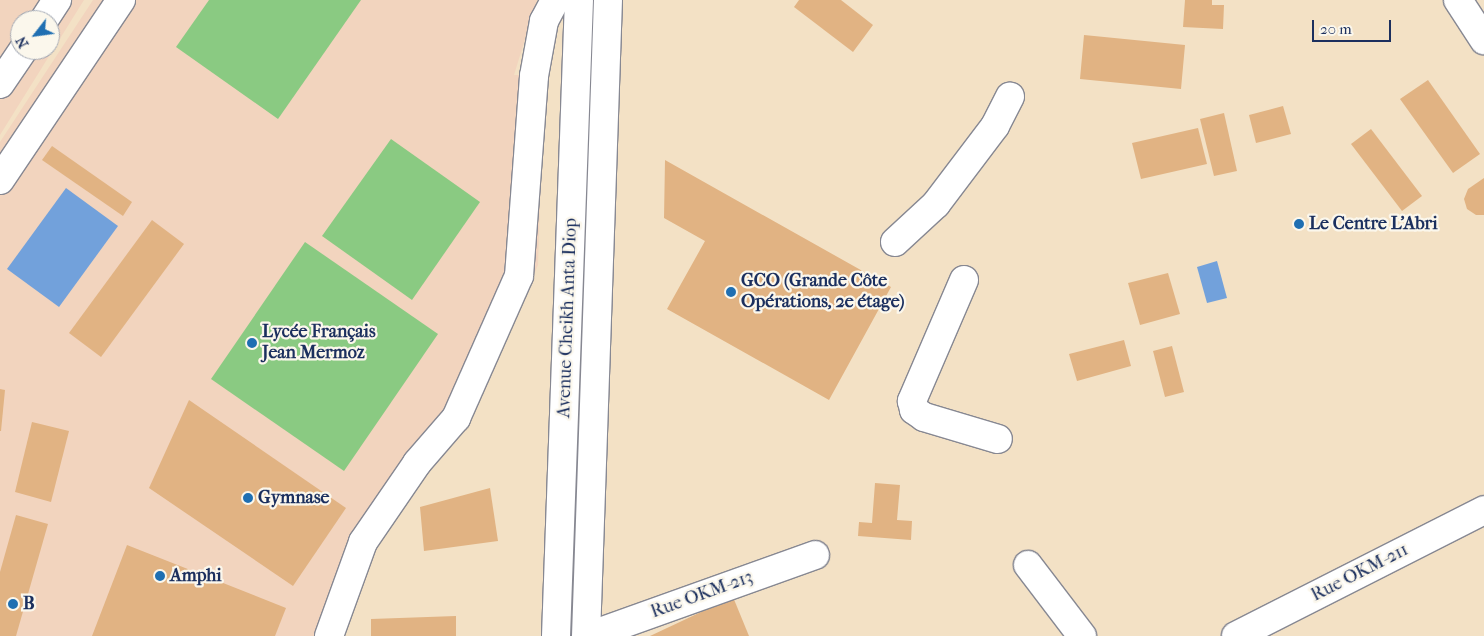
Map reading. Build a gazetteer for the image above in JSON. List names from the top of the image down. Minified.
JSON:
{"streets":{"street":["Avenue Cheikh Anta Diop","Rue OKM-211","Rue OKM-213"]},"crossings":[["Avenue Cheikh Anta Diop","Rue OKM-213"]],"places":["Le Centre L'Abri","GCO (Grande Côte Opérations, 2e étage)","Lycée Français Jean Mermoz","Gymnase","Amphi","B"],"scale_bar":"20 m","north":"bottom left"}
